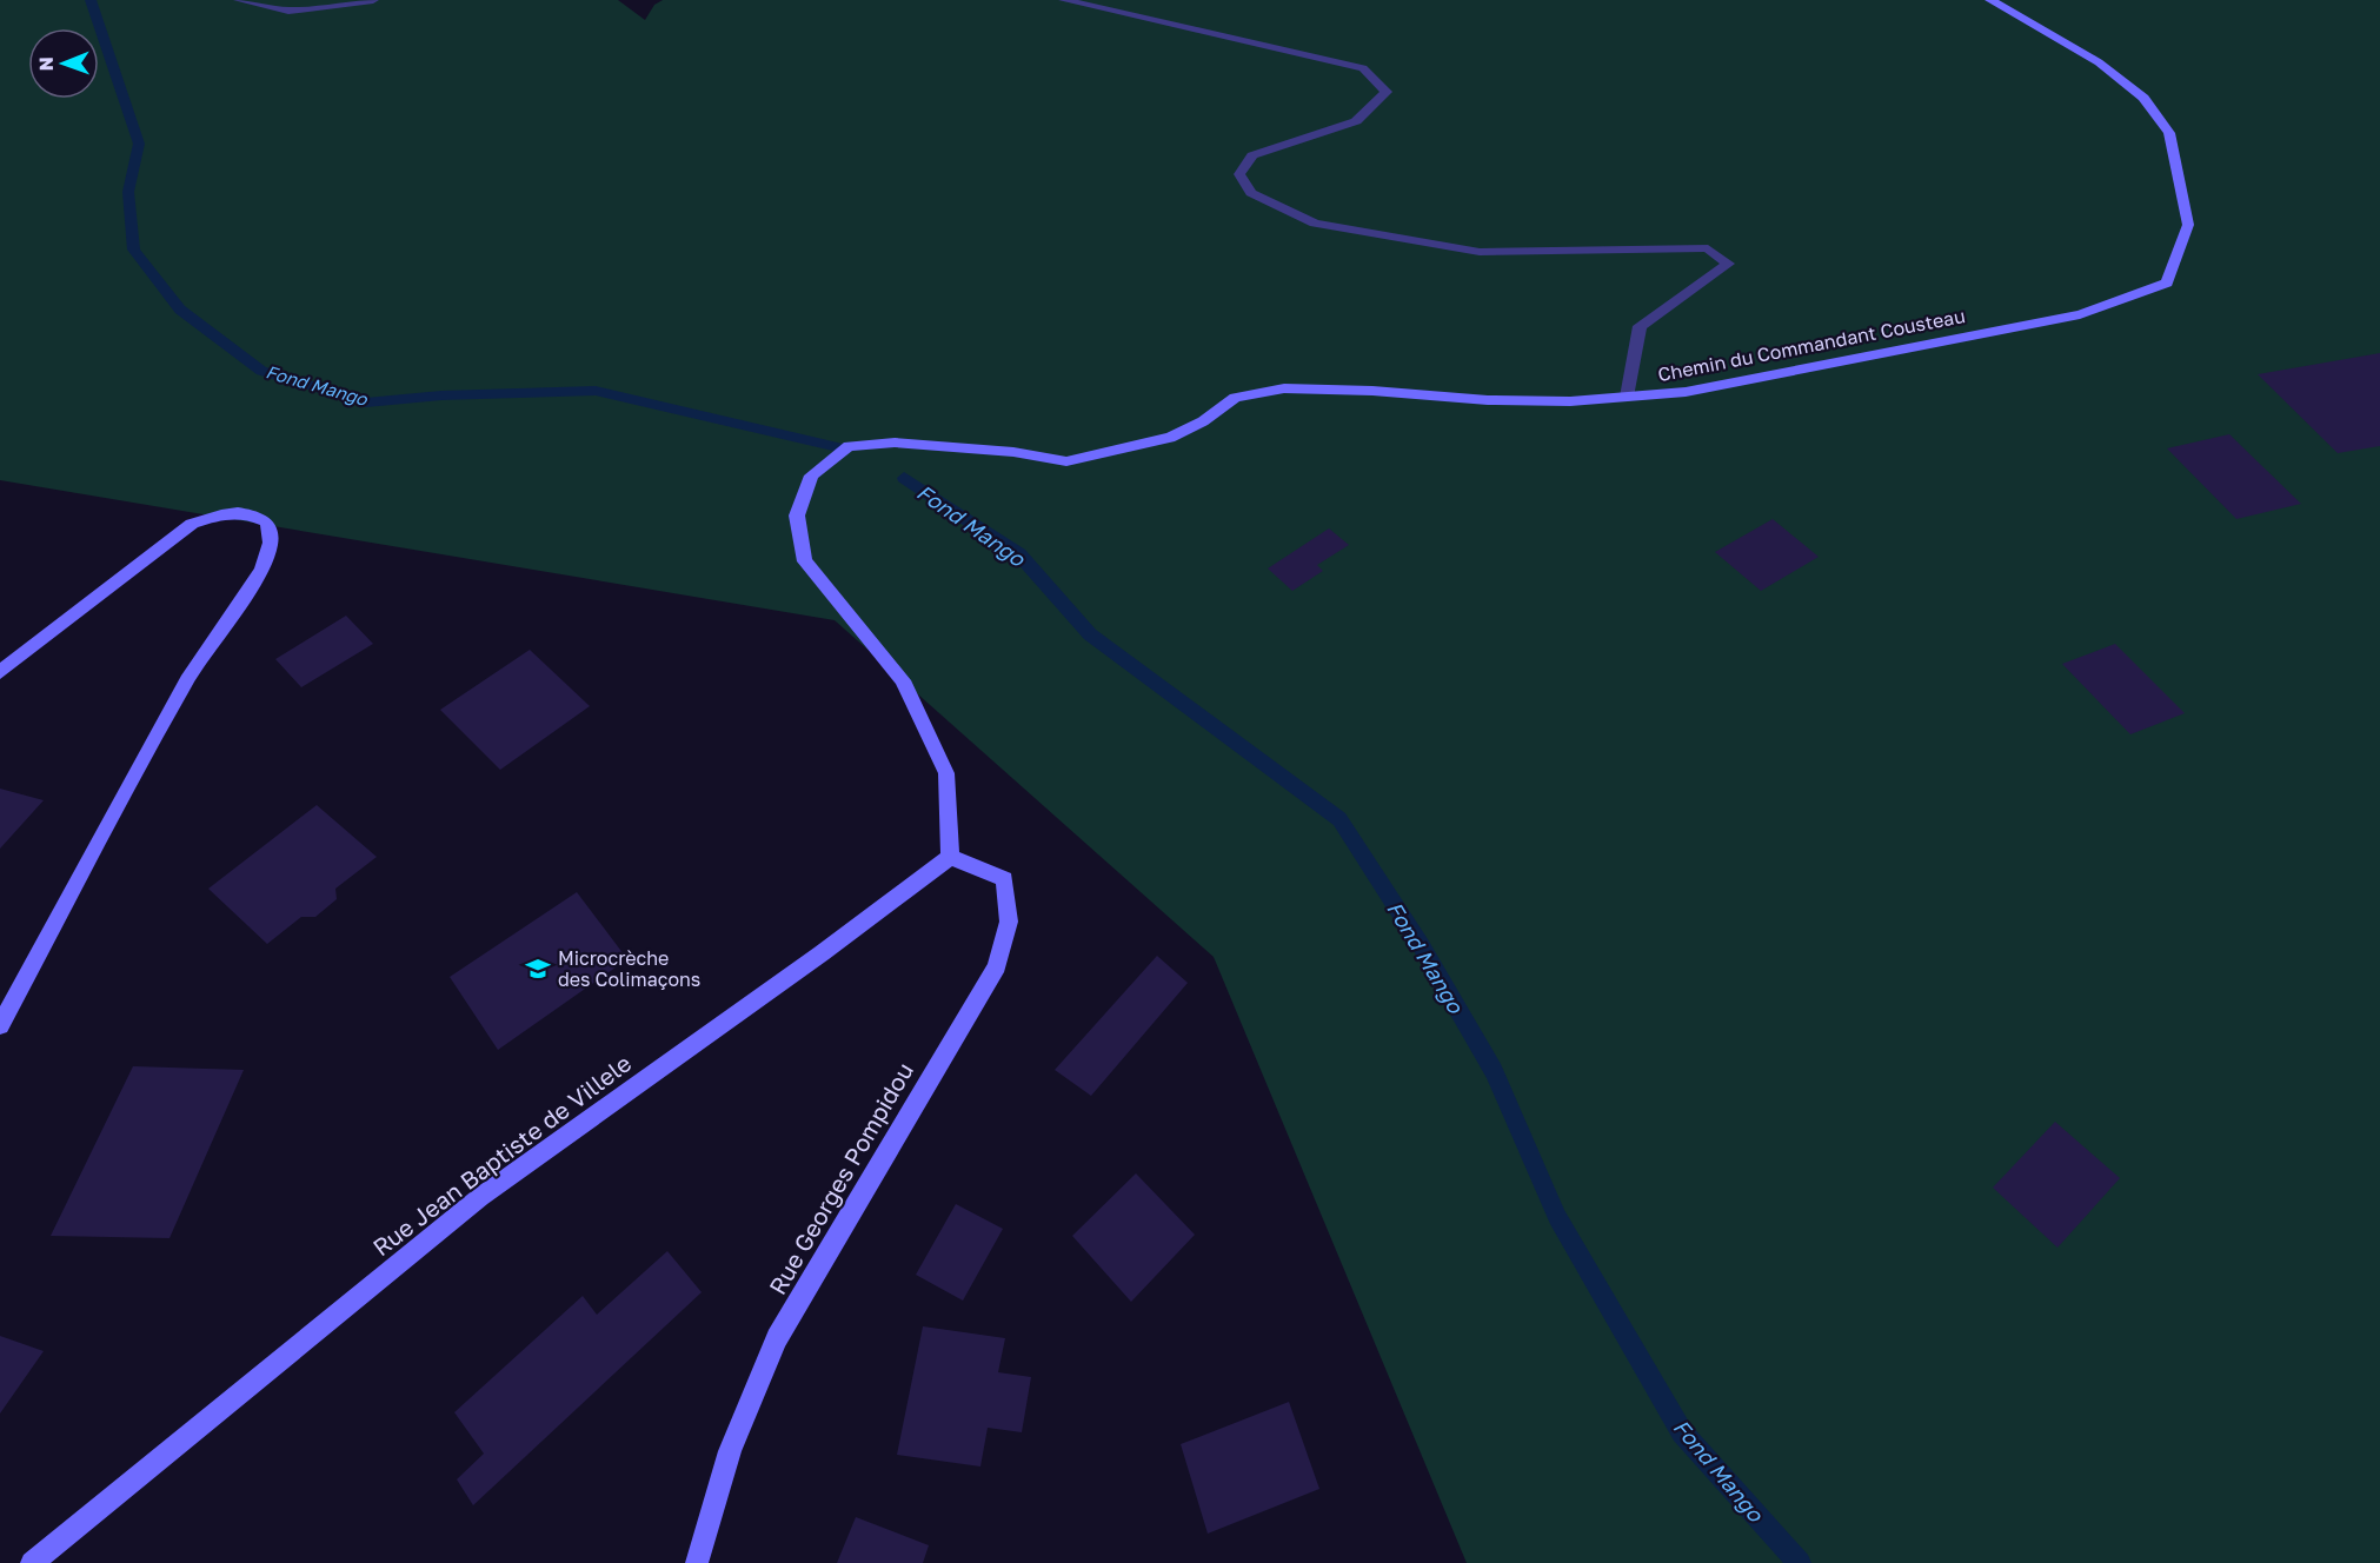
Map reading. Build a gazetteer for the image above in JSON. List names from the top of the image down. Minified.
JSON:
{"streets":{"main road":["Chemin du Commandant Cousteau","Rue Jean Baptiste de Villele","Rue Georges Pompidou"]},"crossings":[["Chemin du Commandant Cousteau","Rue Jean Baptiste de Villele"],["Chemin du Commandant Cousteau","Rue Georges Pompidou"],["Rue Jean Baptiste de Villele","Rue Georges Pompidou"]],"water":["Fond Mango"],"places":{"school or university":["Microcrèche des Colimaçons"]},"north":"left"}
